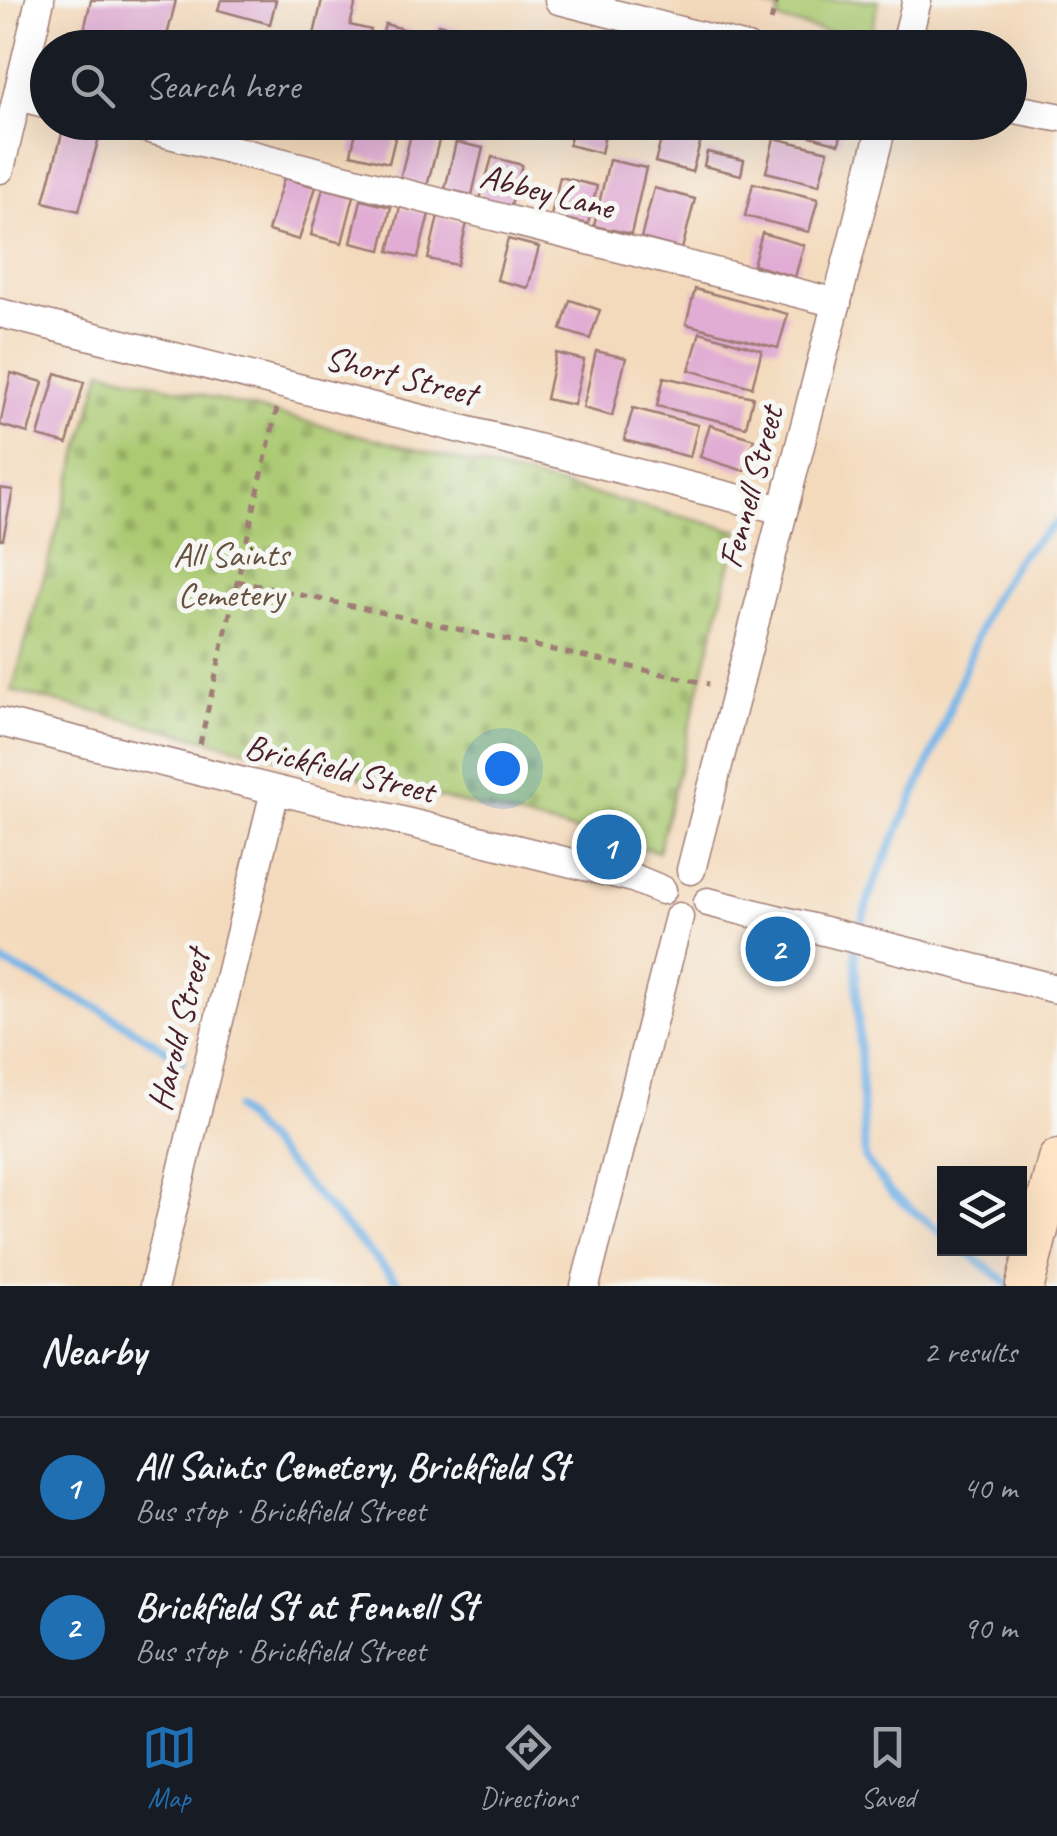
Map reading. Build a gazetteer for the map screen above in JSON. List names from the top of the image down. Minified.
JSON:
{"streets":{"street":["Abbey Lane","Short Street","Fennell Street","Brickfield Street","Harold Street"]},"crossings":[["Abbey Lane","Fennell Street"],["Short Street","Fennell Street"],["Fennell Street","Brickfield Street"],["Brickfield Street","Harold Street"]],"parks":["All Saints Cemetery"],"page":{"search":"Search here","pins":["1","2"],"heading":["Nearby","2 results"],"list":[{"mark":"1","name":"All Saints Cemetery, Brickfield St","note":"Bus stop · Brickfield Street","value":"40 m"},{"mark":"2","name":"Brickfield St at Fennell St","note":"Bus stop · Brickfield Street","value":"90 m"}],"nav":["Map","Directions","Saved"]}}
